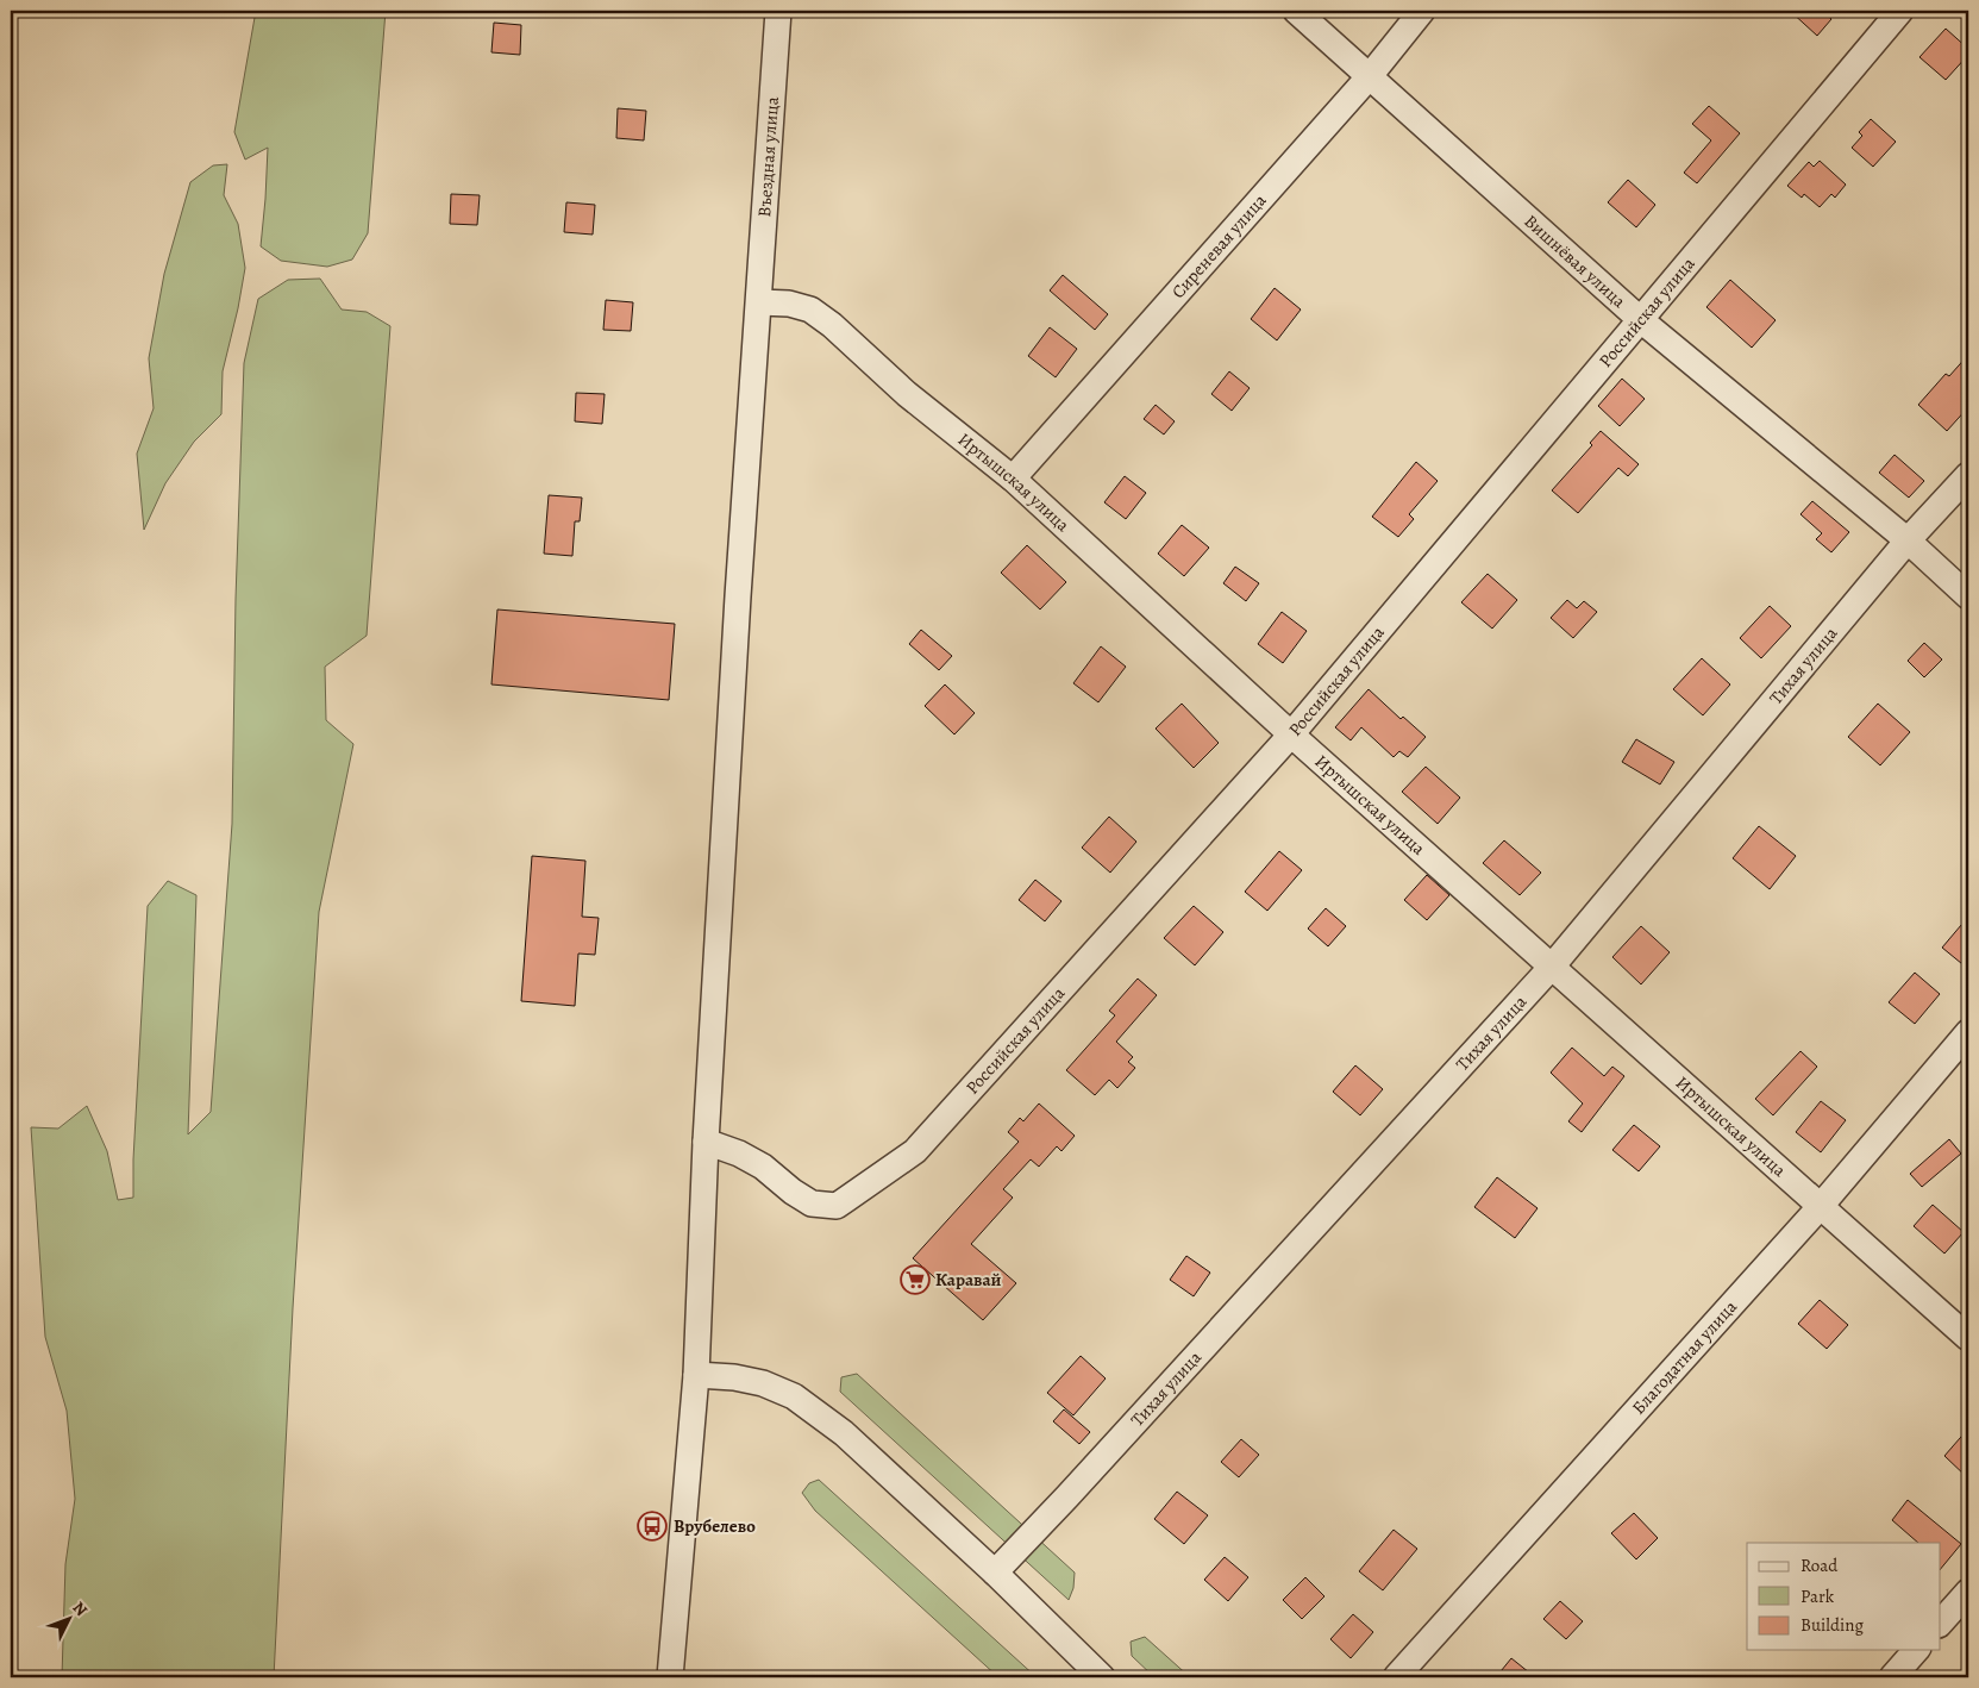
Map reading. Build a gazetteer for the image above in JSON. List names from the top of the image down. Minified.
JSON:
{"streets":{"street":["Въездная улица","Сиреневая улица","Вишнёвая улица","Российская улица","Иртышская улица","Тихая улица","Благодатная улица"]},"crossings":[["Въездная улица","Российская улица"],["Въездная улица","Иртышская улица"],["Сиреневая улица","Вишнёвая улица"],["Сиреневая улица","Иртышская улица"],["Вишнёвая улица","Российская улица"],["Вишнёвая улица","Тихая улица"],["Российская улица","Иртышская улица"],["Иртышская улица","Тихая улица"],["Иртышская улица","Благодатная улица"]],"places":{"supermarket":["Каравай"],"bus stop":["Врубелево"]},"legend":["Road","Park","Building"],"north":"top right"}
